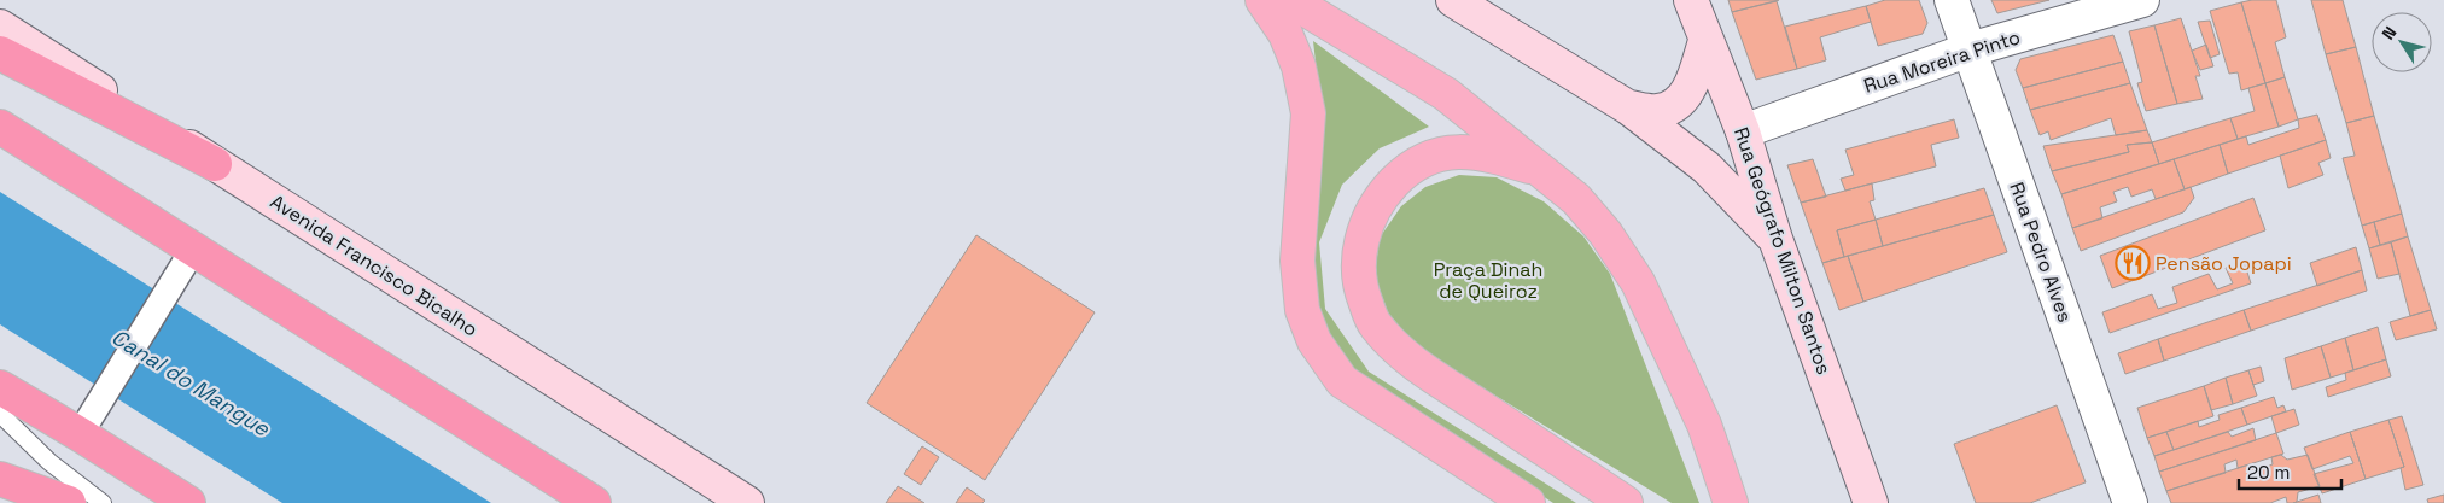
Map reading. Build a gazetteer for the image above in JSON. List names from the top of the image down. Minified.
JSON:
{"streets":{"main road":["Rua Geógrafo Milton Santos","Avenida Francisco Bicalho"],"street":["Rua Moreira Pinto","Rua Pedro Alves"]},"crossings":[["Rua Moreira Pinto","Rua Geógrafo Milton Santos"],["Rua Moreira Pinto","Rua Pedro Alves"]],"water":["Canal do Mangue"],"parks":["Praça Dinah de Queiroz"],"places":{"restaurant":["Pensão Jopapi"]},"scale_bar":"20 m","north":"top left"}
